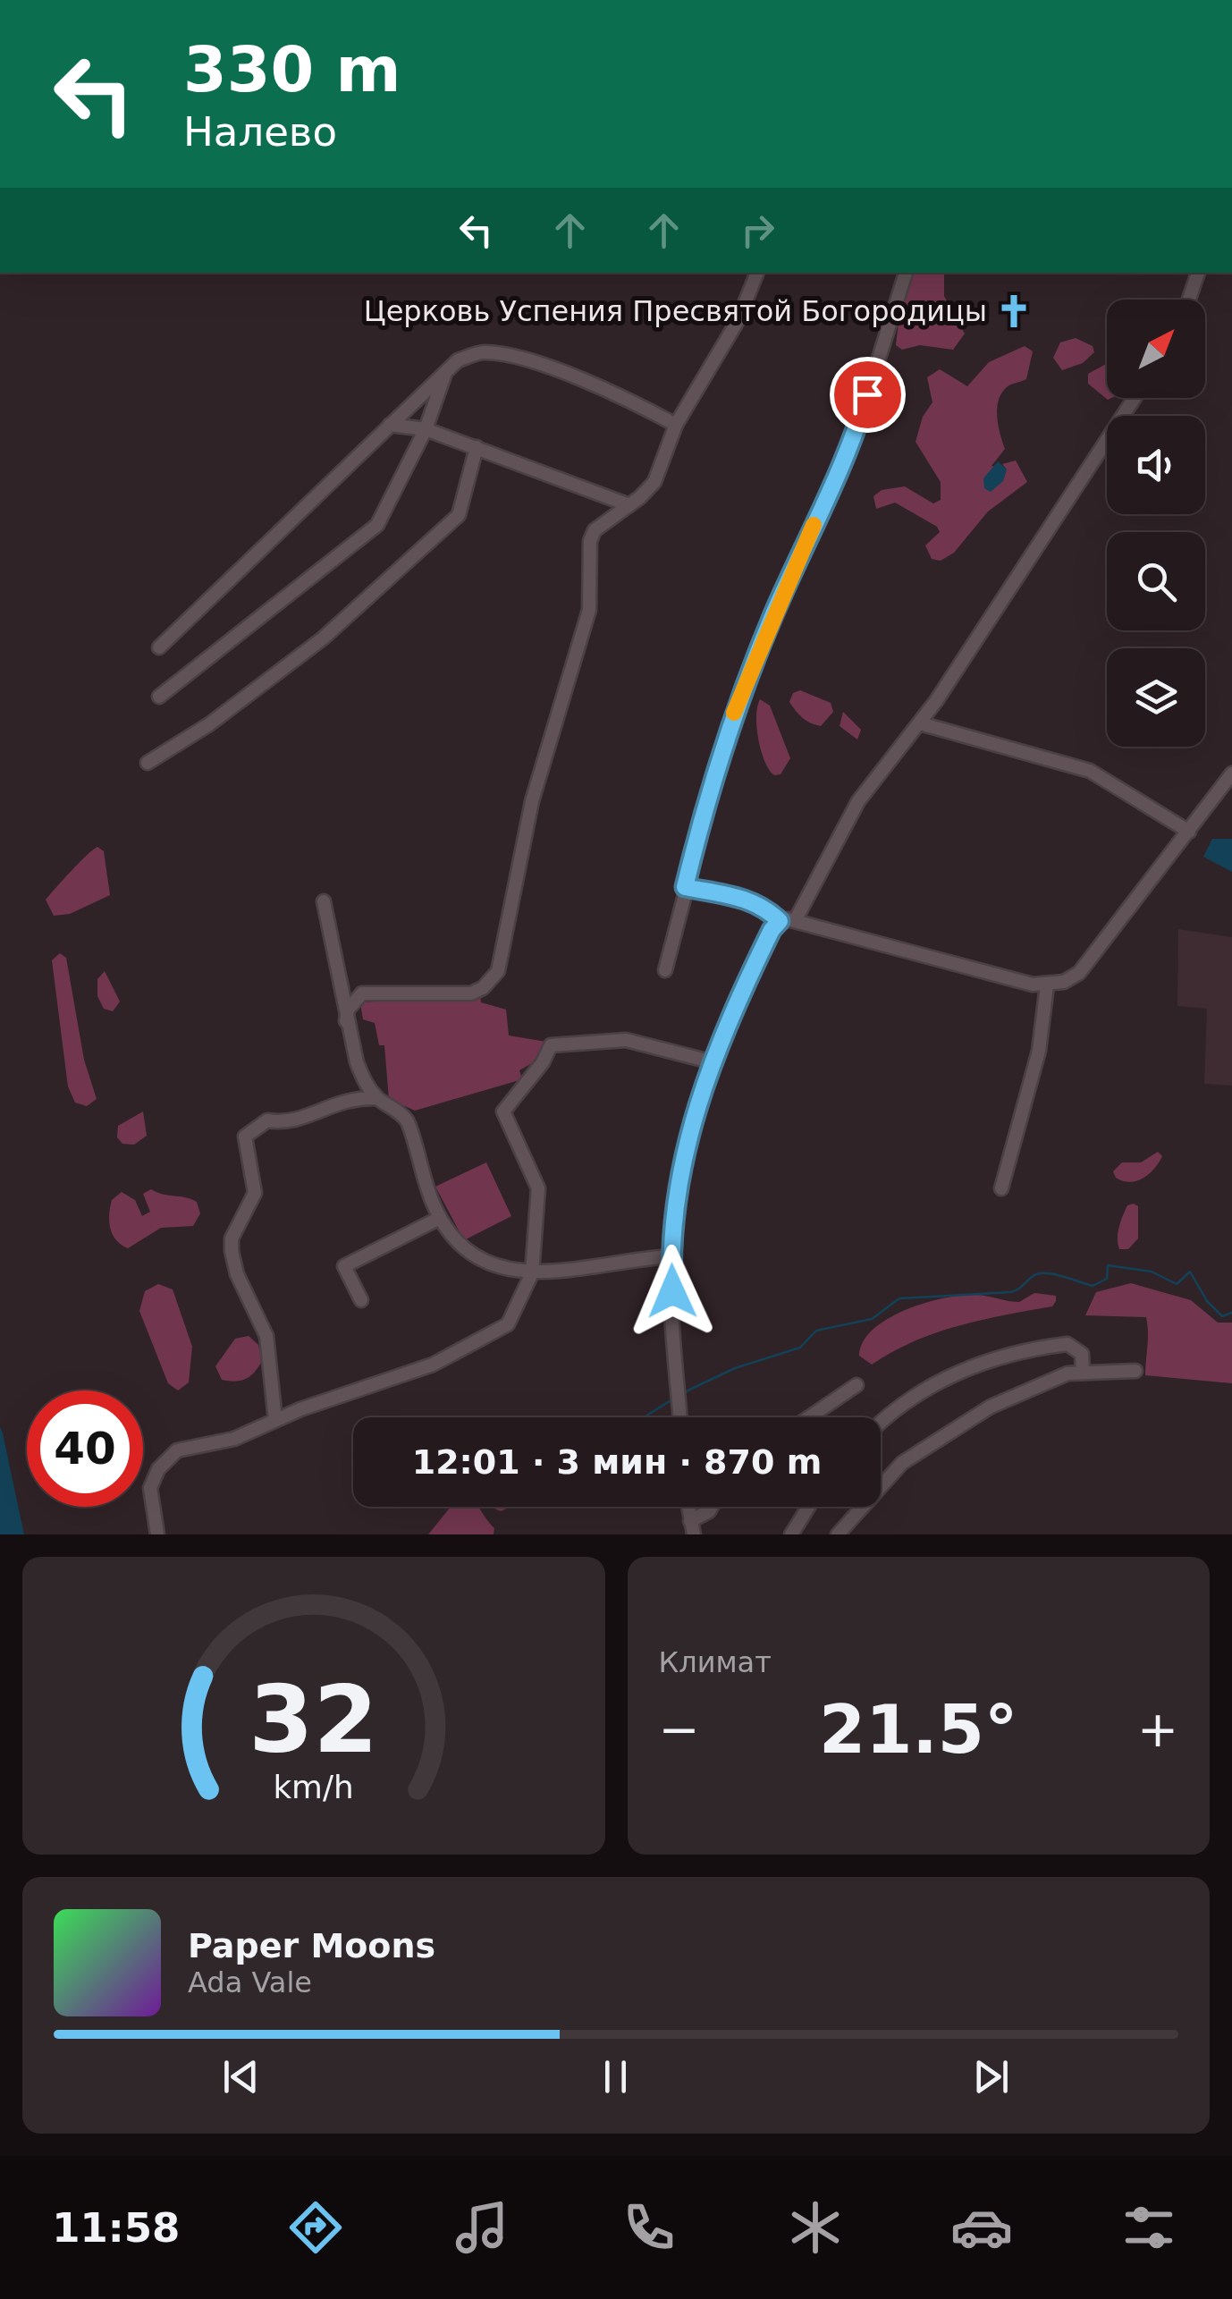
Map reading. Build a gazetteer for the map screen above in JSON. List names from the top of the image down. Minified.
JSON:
{"places":{"church":["Церковь Успения Пресвятой Богородицы"]},"north":"top right","page":{"turn":["330 m","Налево"],"limit":"40","trip":"12:01 · 3 мин · 870 m","tile":"Климат","heat":["−","21.5°","+"],"song":["Paper Moons","Ada Vale"],"tabs":"11:58","gauge":["32","km/h"]}}
